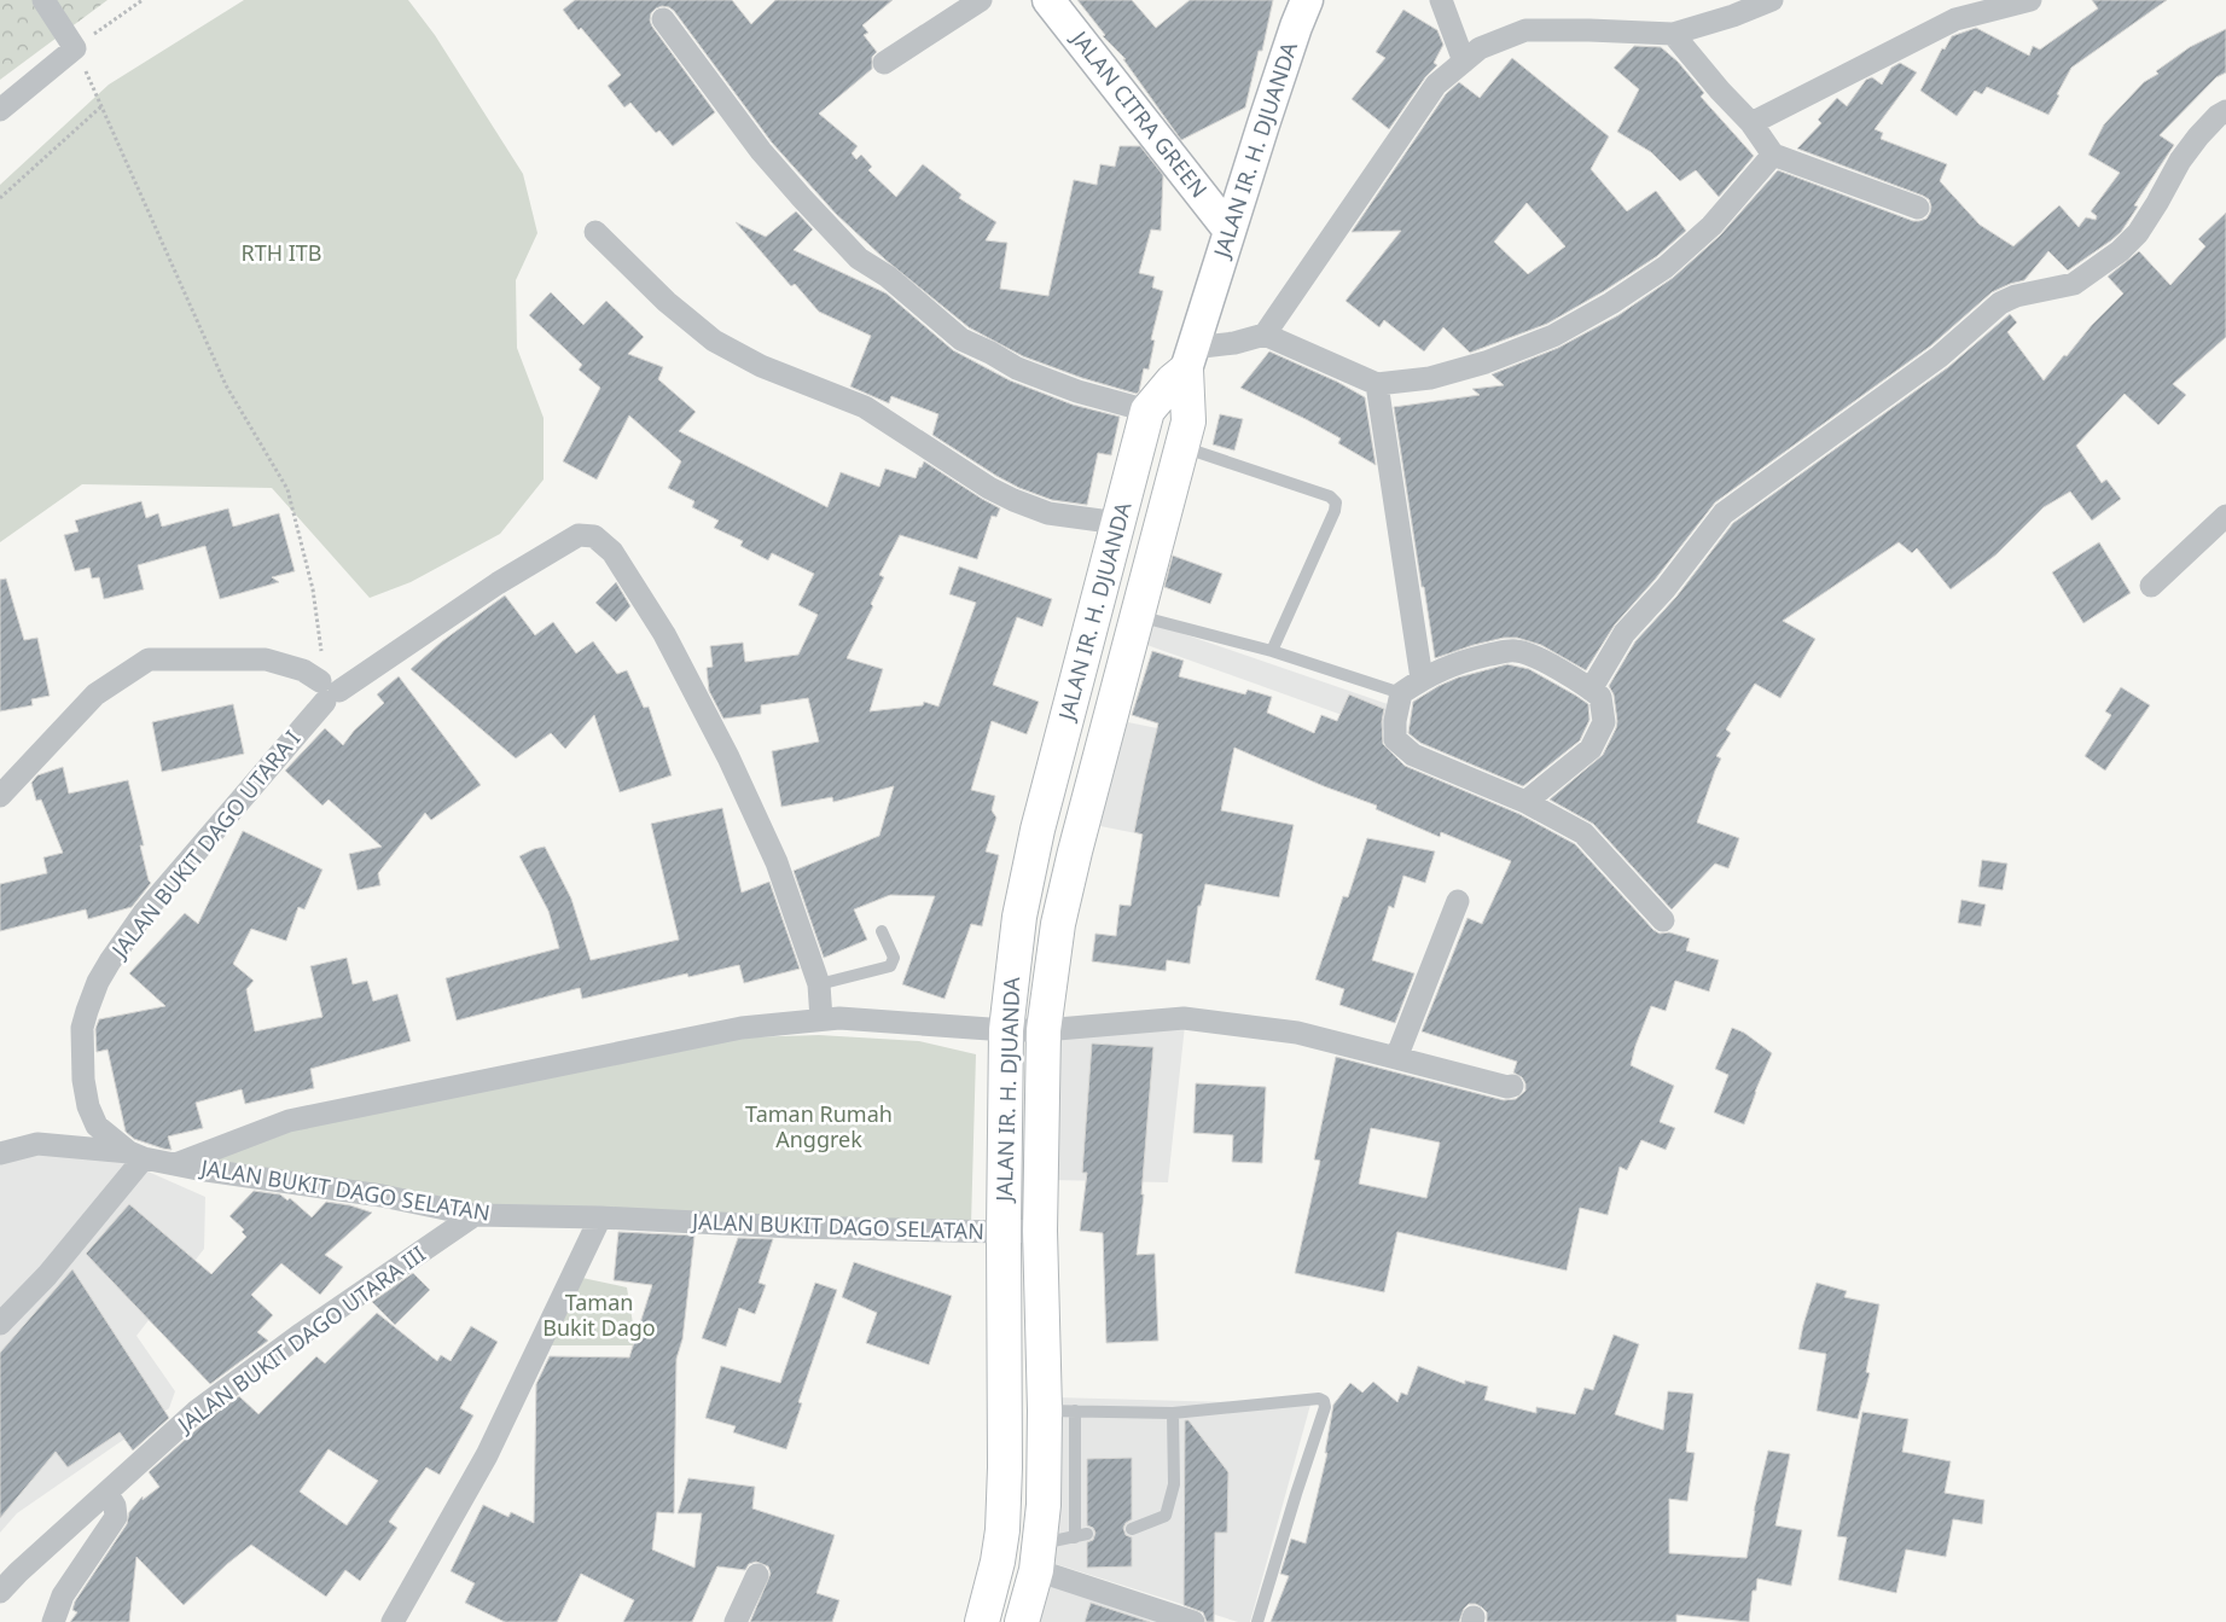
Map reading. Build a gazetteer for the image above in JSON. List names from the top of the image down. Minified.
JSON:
{"streets":{"main road":["JALAN CITRA GREEN","JALAN IR. H. DJUANDA"],"street":["JALAN BUKIT DAGO UTARA I","JALAN BUKIT DAGO SELATAN","JALAN BUKIT DAGO UTARA III"]},"crossings":[["JALAN CITRA GREEN","JALAN IR. H. DJUANDA"],["JALAN IR. H. DJUANDA","JALAN BUKIT DAGO SELATAN"],["JALAN BUKIT DAGO UTARA I","JALAN BUKIT DAGO SELATAN"],["JALAN BUKIT DAGO SELATAN","JALAN BUKIT DAGO UTARA III"]],"parks":["RTH ITB","Taman Rumah Anggrek","Taman Bukit Dago"]}
